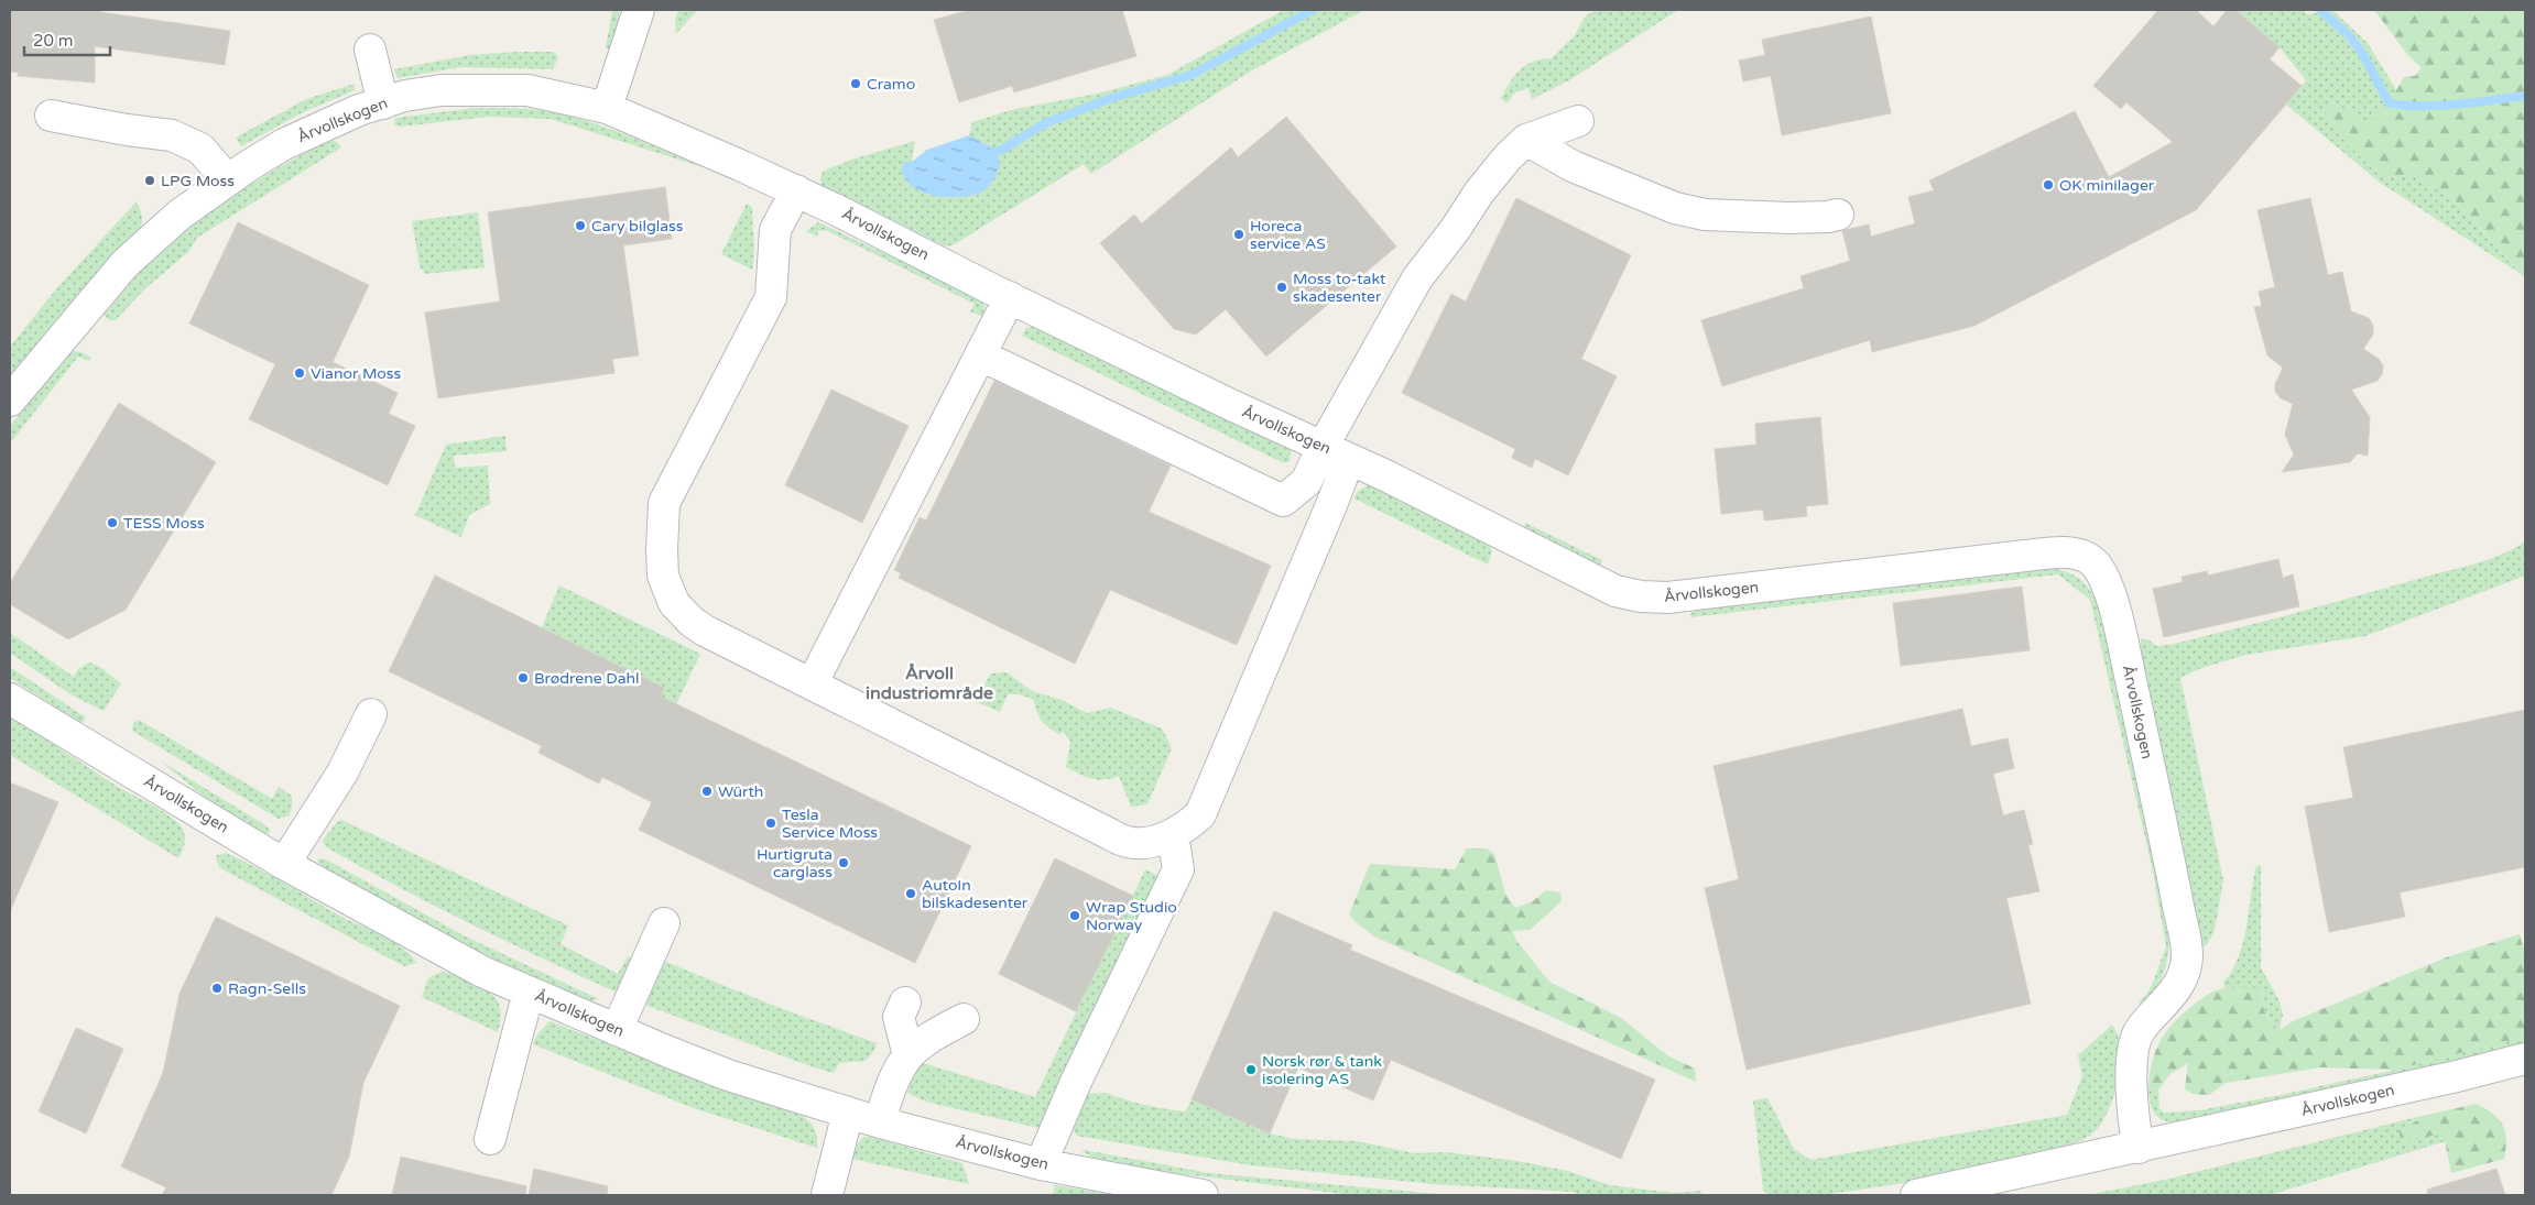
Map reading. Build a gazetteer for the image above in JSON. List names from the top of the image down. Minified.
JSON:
{"streets":{"street":["Årvollskogen"]},"districts":["Årvoll industriområde"],"places":["Cramo","LPG Moss","OK minilager","Cary bilglass","Horeca service AS","Moss to-takt skadesenter","Vianor Moss","TESS Moss","Brødrene Dahl","Würth","Tesla Service Moss","Hurtigruta carglass","AutoIn bilskadesenter","Wrap Studio Norway","Ragn-Sells","Norsk rør & tank isolering AS"],"scale_bar":"20 m"}
